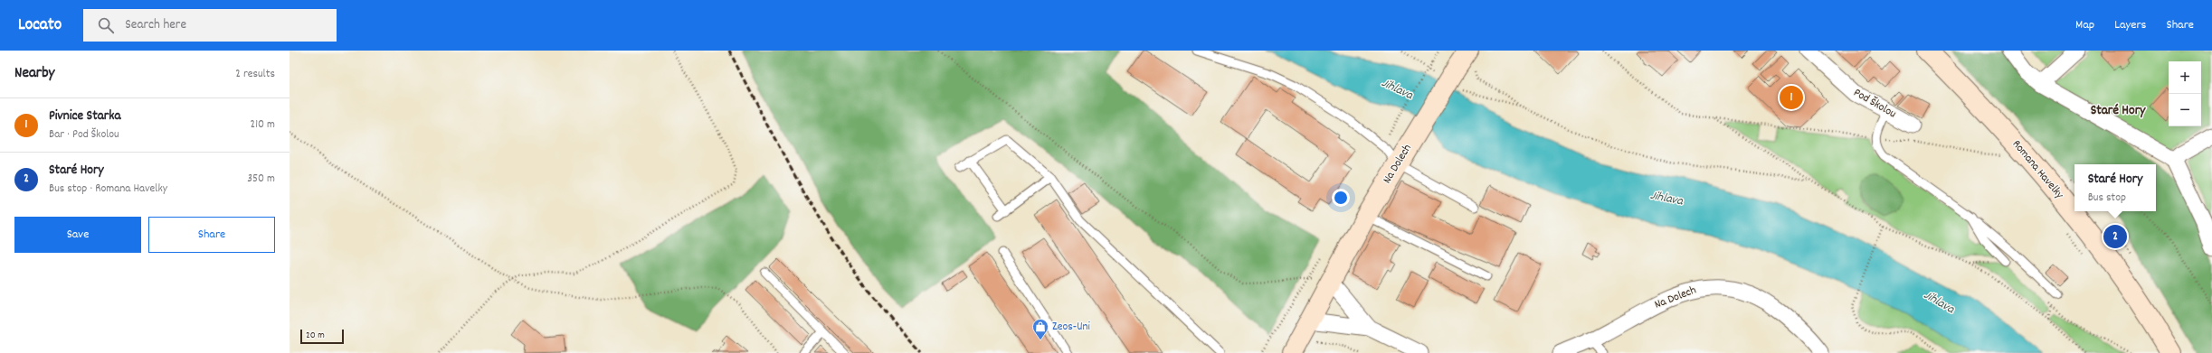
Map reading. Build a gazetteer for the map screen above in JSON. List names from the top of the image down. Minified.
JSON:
{"streets":{"street":["Pod Školou","Na Dolech","Romana Havelky"]},"districts":["Staré Hory"],"water":["Jihlava"],"places":{"shop":["Zeos-Uni"]},"scale_bar":"20 m","page":{"header":"Locato","search":"Search here","nav":["Map","Layers","Share"],"heading":["Nearby","2 results"],"map_buttons":["+","−"],"pins":["1","2"],"list":[{"mark":"1","name":"Pivnice Starka","note":"Bar · Pod Školou","value":"210 m"},{"mark":"2","name":"Staré Hory","note":"Bus stop · Romana Havelky","value":"350 m"}],"popup":["Staré Hory","Bus stop"],"buttons":["Save","Share"],"scale":"20 m"}}
